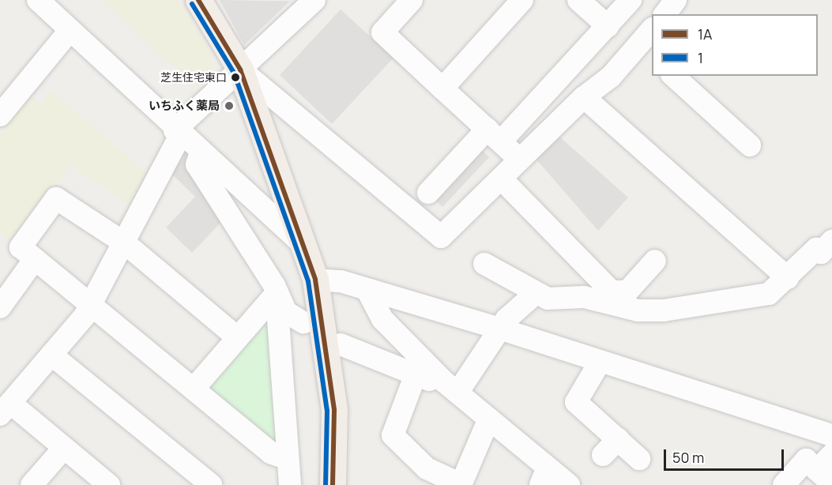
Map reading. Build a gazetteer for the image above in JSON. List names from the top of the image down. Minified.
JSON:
{"places":["芝生住宅東口","いちふく薬局"],"lines":["transit line 1A","transit line 1"],"legend":["1A","1"],"scale_bar":"50 m"}
